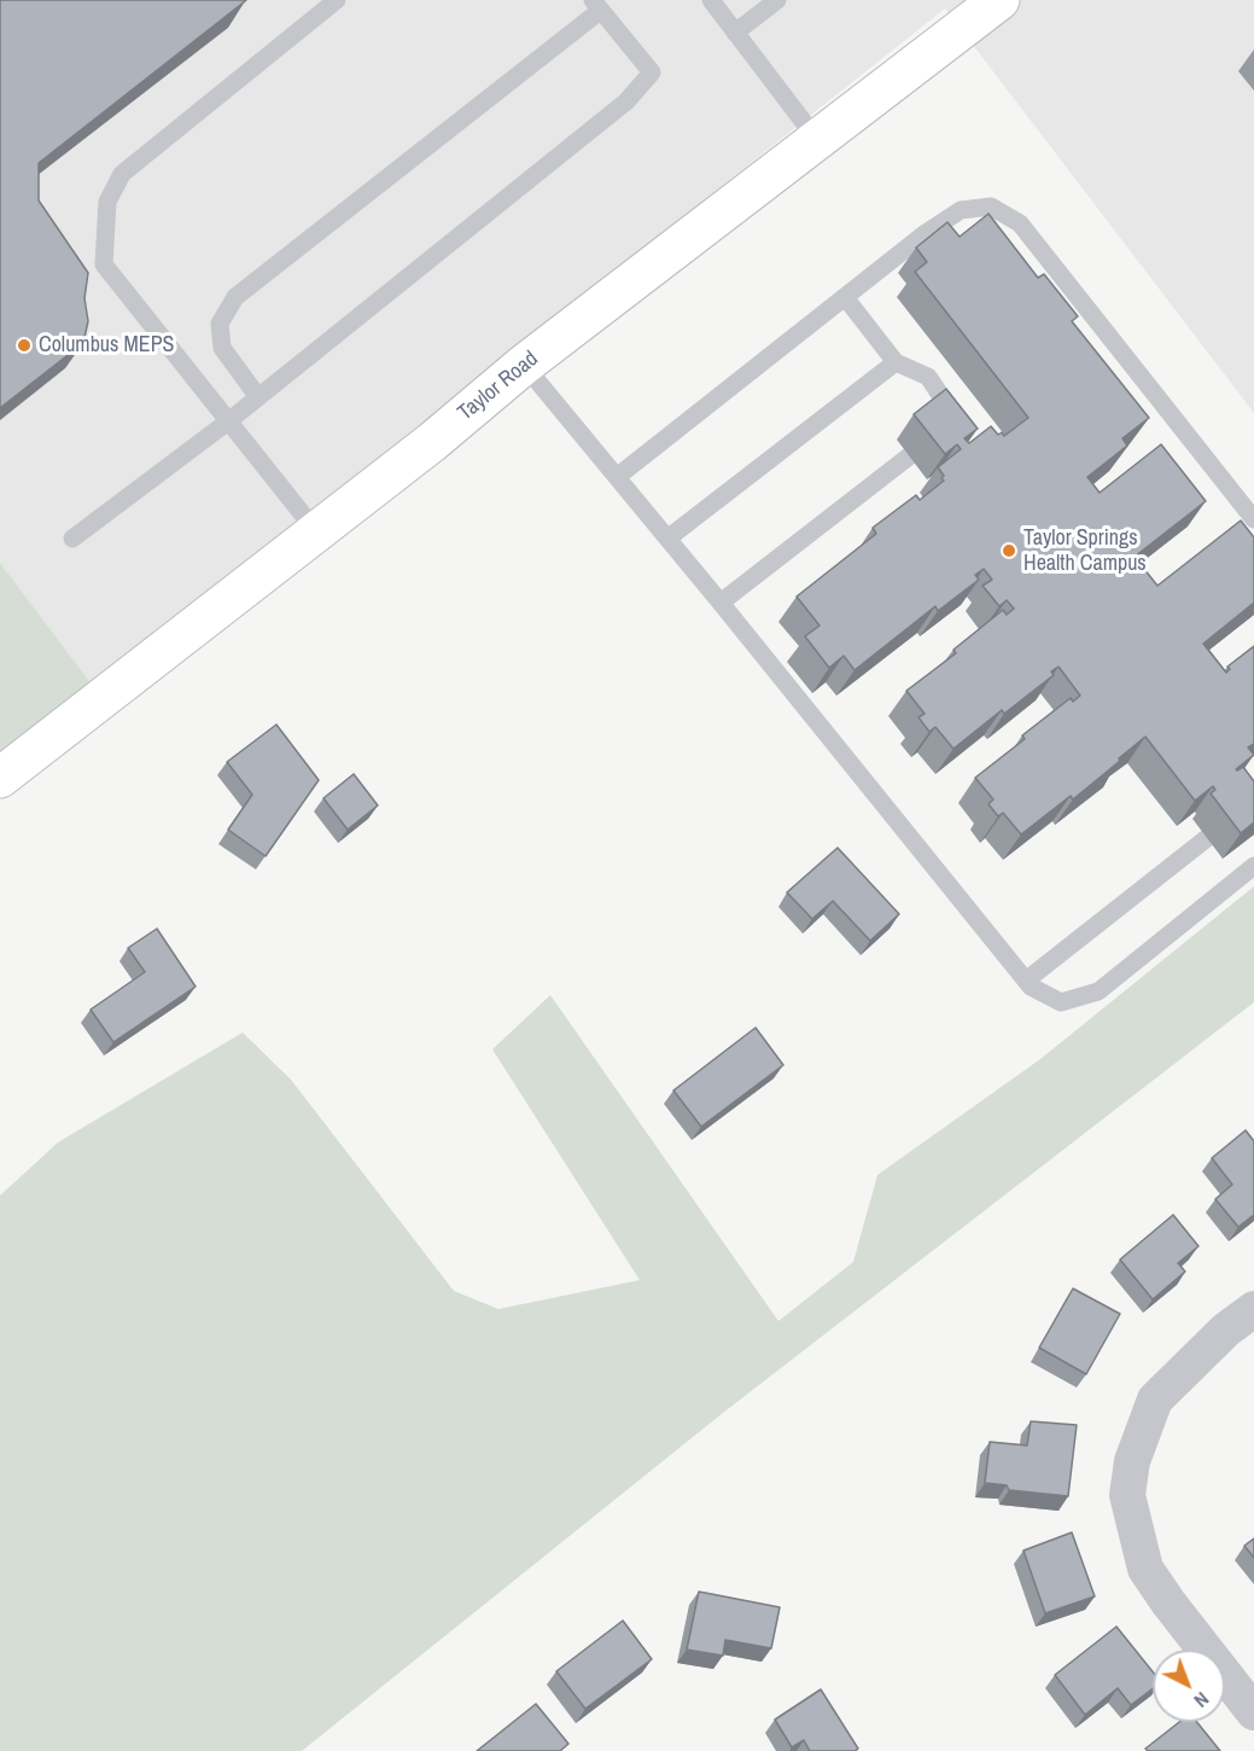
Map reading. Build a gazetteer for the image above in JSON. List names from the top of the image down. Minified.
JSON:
{"streets":{"main road":["Taylor Road"]},"places":["Columbus MEPS","Taylor Springs Health Campus"],"north":"bottom right"}
